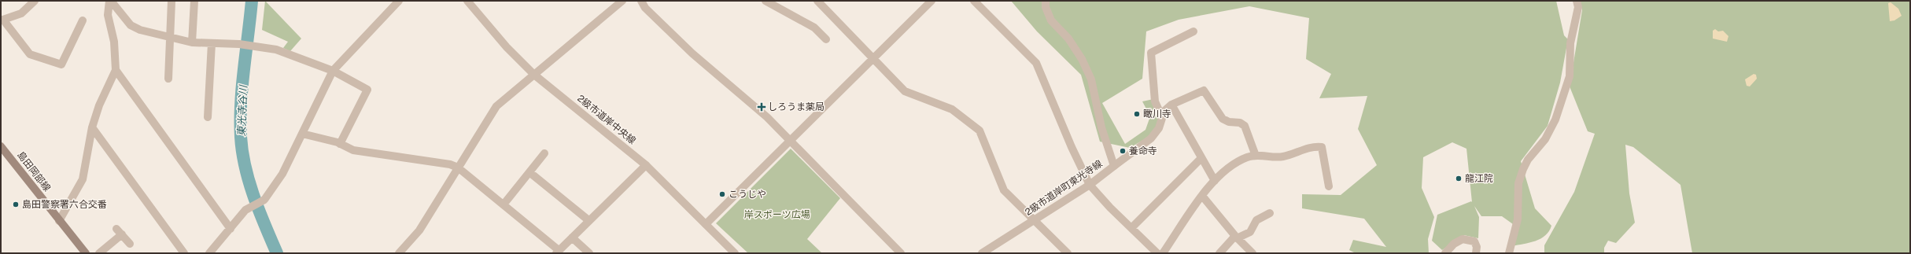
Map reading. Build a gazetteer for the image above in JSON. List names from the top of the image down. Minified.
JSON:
{"streets":{"main road":["島田岡部線"],"street":["2級市道岸中央線","2級市道岸町東光寺線"]},"water":["東光寺谷川"],"parks":["岸スポーツ広場"],"places":{"health":["しろうま薬局"],"other":["瞰川寺","養命寺","龍江院","こうじや","島田警察署六合交番"]}}
